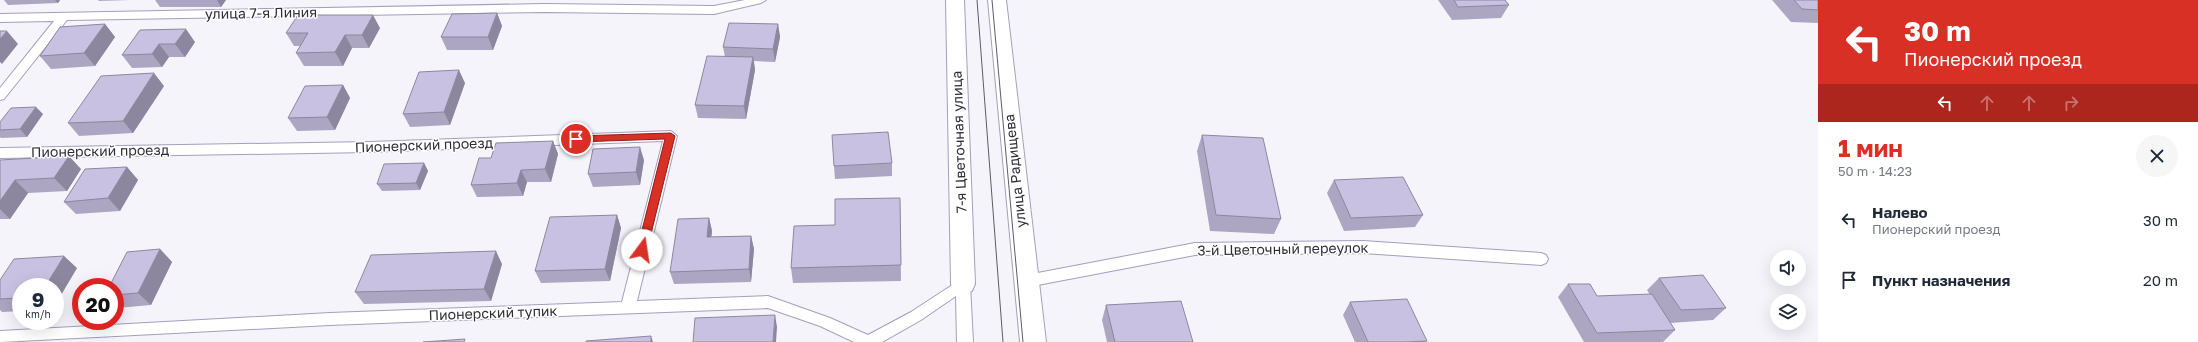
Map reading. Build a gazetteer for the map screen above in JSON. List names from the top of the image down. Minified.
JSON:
{"streets":{"street":["7-я Цветочная улица","улица Радищева"],"lane":["улица 7-я Линия","Пионерский проезд","3-й Цветочный переулок","Пионерский тупик"]},"crossings":[["7-я Цветочная улица","Пионерский тупик"],["Пионерский проезд","Пионерский тупик"],["улица Радищева","3-й Цветочный переулок"]],"page":{"turn":["30 m","Пионерский проезд"],"heading":["1 мин","50 m · 14:23"],"list":[{"name":"Налево","note":"Пионерский проезд","value":"30 m"},{"name":"Пункт назначения","value":"20 m"}],"speed":"9 km/h","limit":"20"}}
